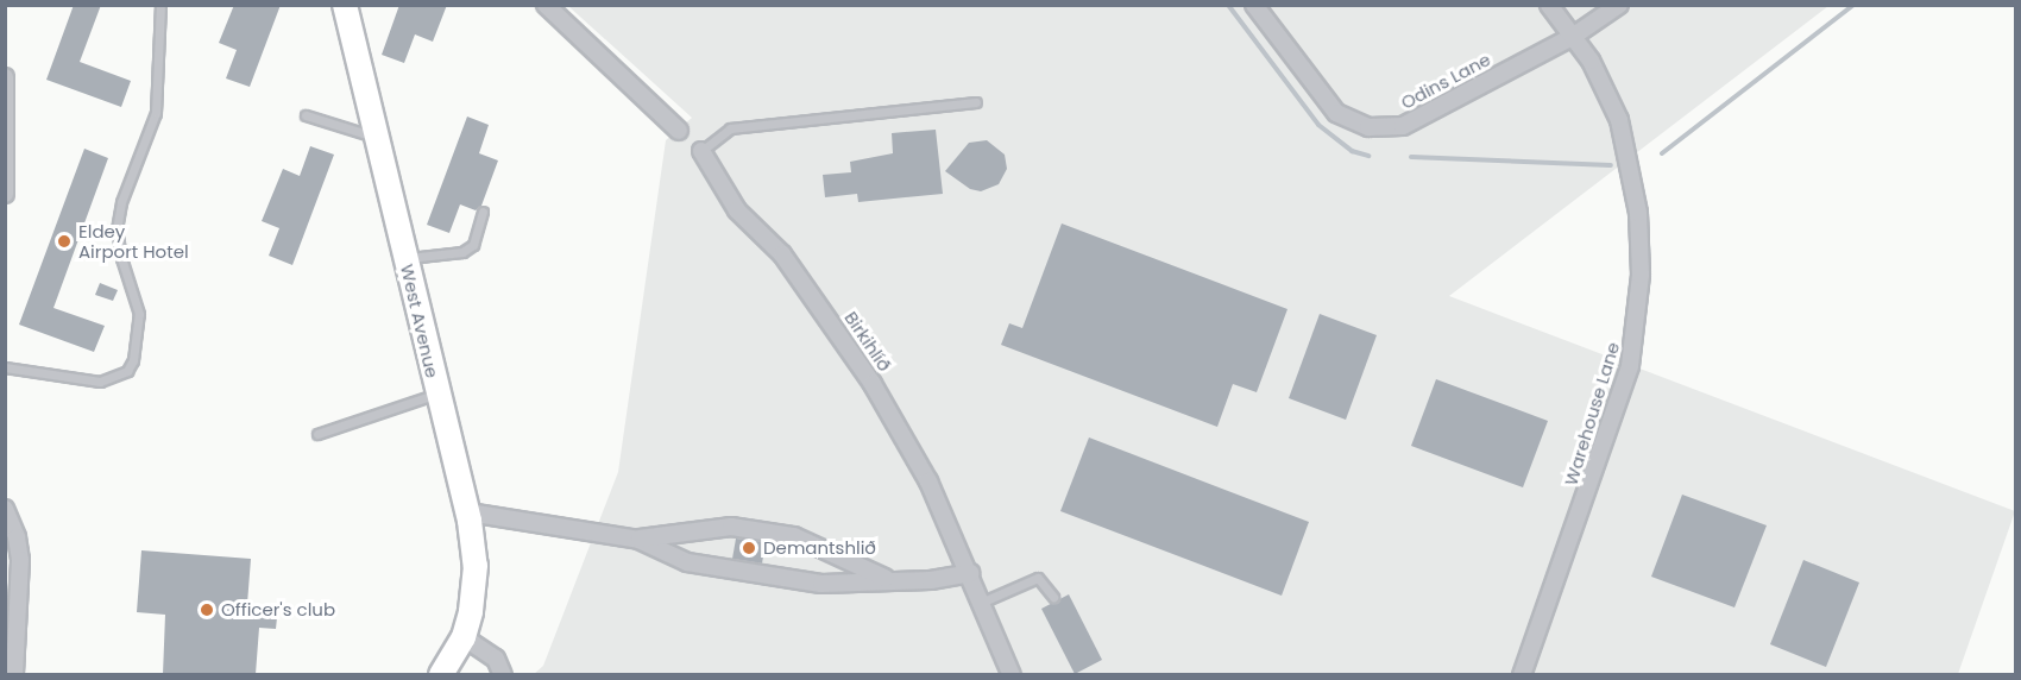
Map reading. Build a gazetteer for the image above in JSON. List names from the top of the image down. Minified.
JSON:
{"streets":{"street":["Odins Lane","West Avenue","Birkihlíð","Warehouse Lane"]},"crossings":[["Odins Lane","Warehouse Lane"]],"places":["Eldey Airport Hotel","Demantshlið","Officer's club"]}
